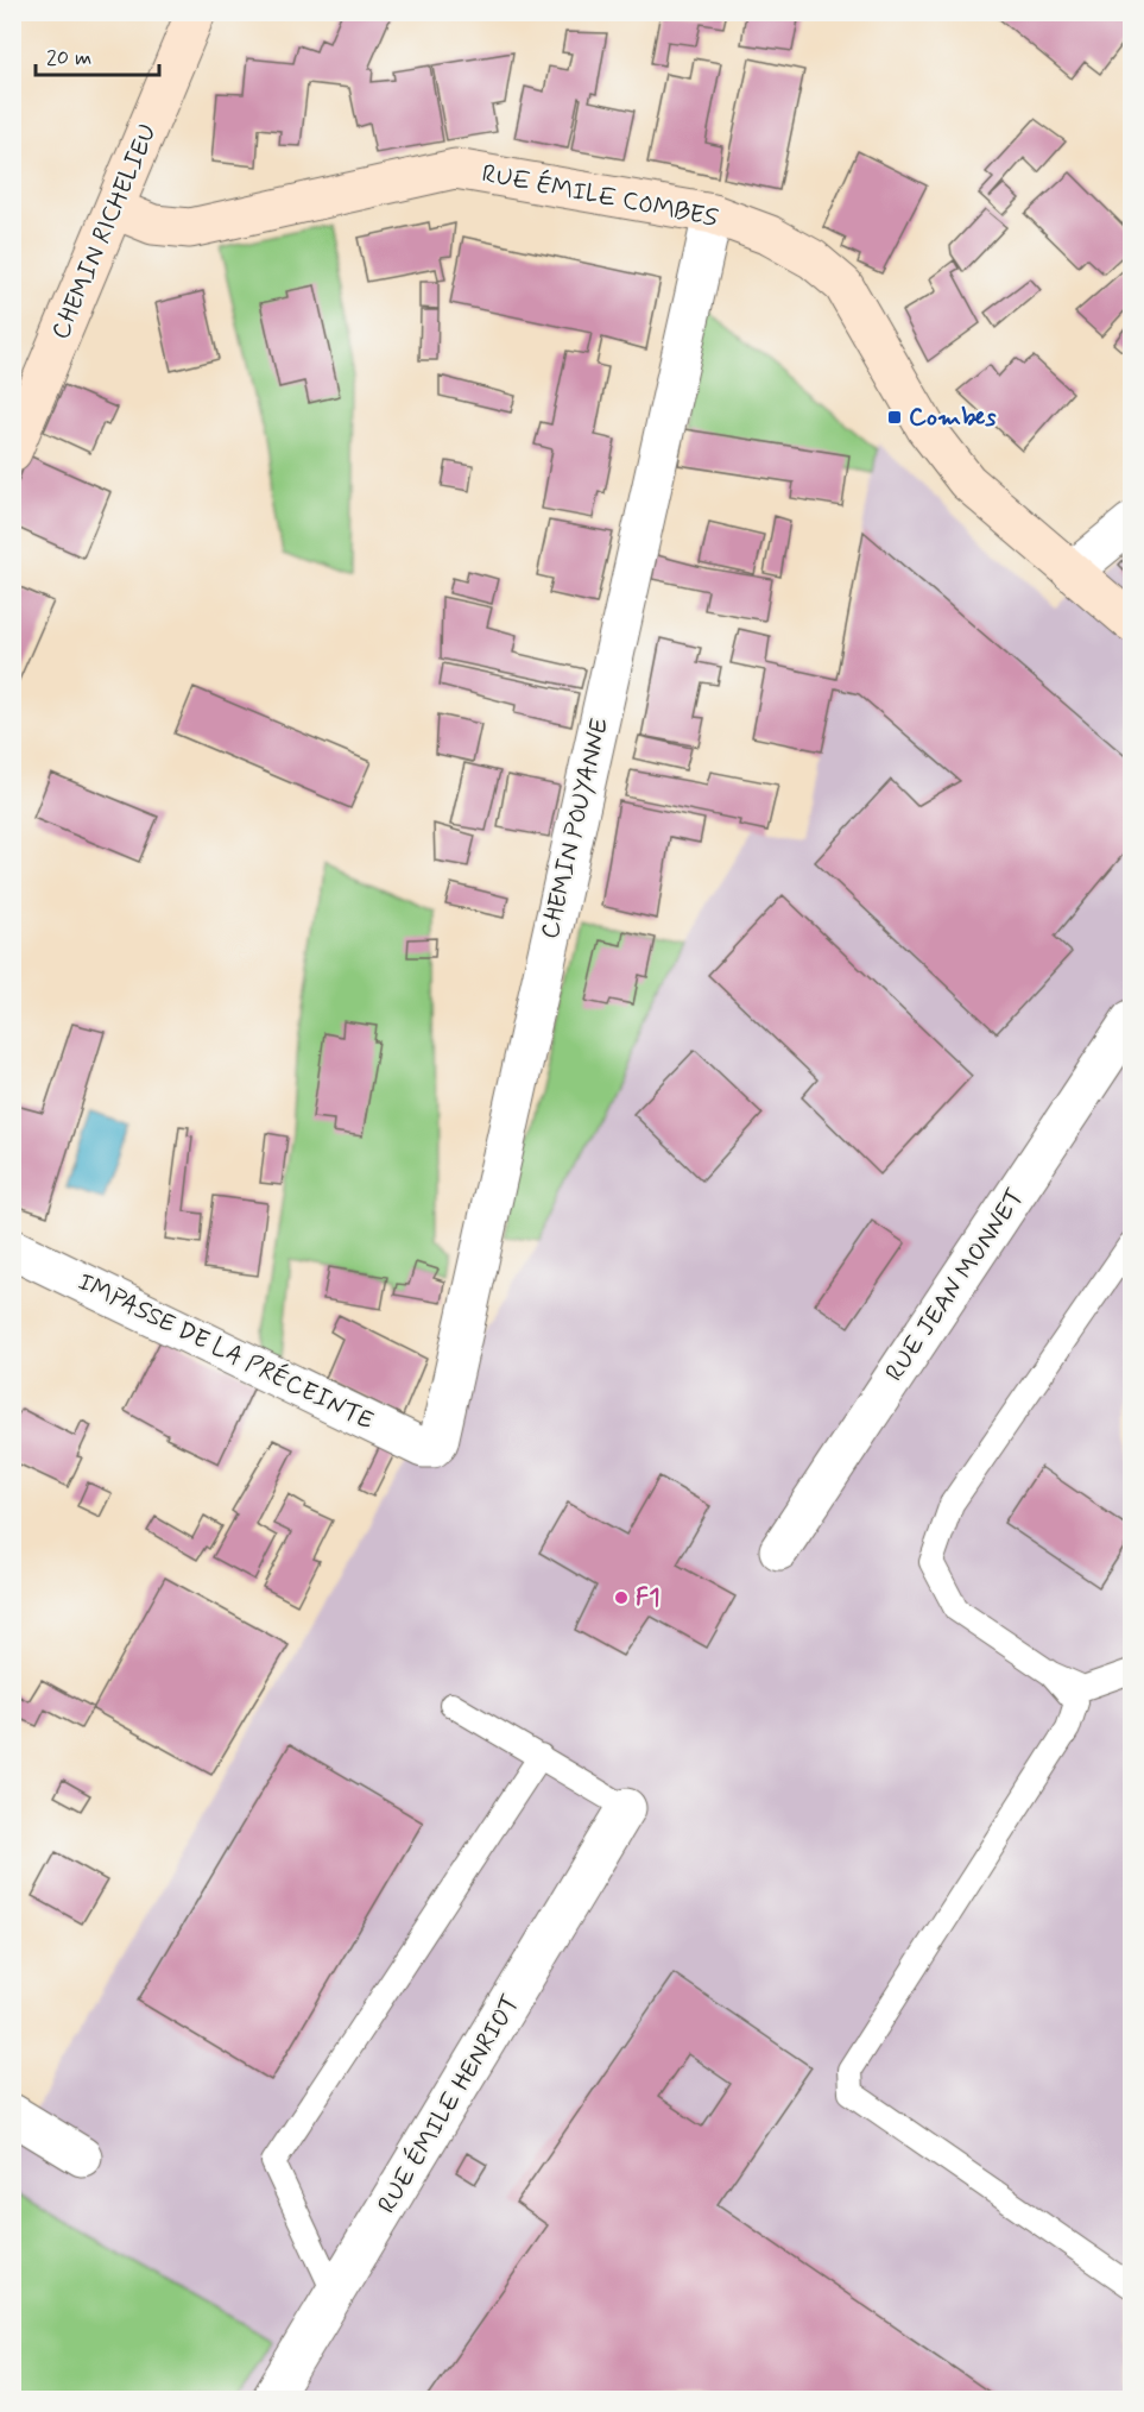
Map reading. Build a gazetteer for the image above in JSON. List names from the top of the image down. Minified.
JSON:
{"streets":{"street":["RUE ÉMILE COMBES","CHEMIN RICHELIEU","CHEMIN POUYANNE","RUE JEAN MONNET","IMPASSE DE LA PRÉCEINTE","RUE ÉMILE HENRIOT"]},"crossings":[["RUE ÉMILE COMBES","CHEMIN RICHELIEU"],["RUE ÉMILE COMBES","CHEMIN POUYANNE"],["CHEMIN POUYANNE","IMPASSE DE LA PRÉCEINTE"]],"places":{"transit":["Combes"],"other":["F1"]},"scale_bar":"20 m"}
